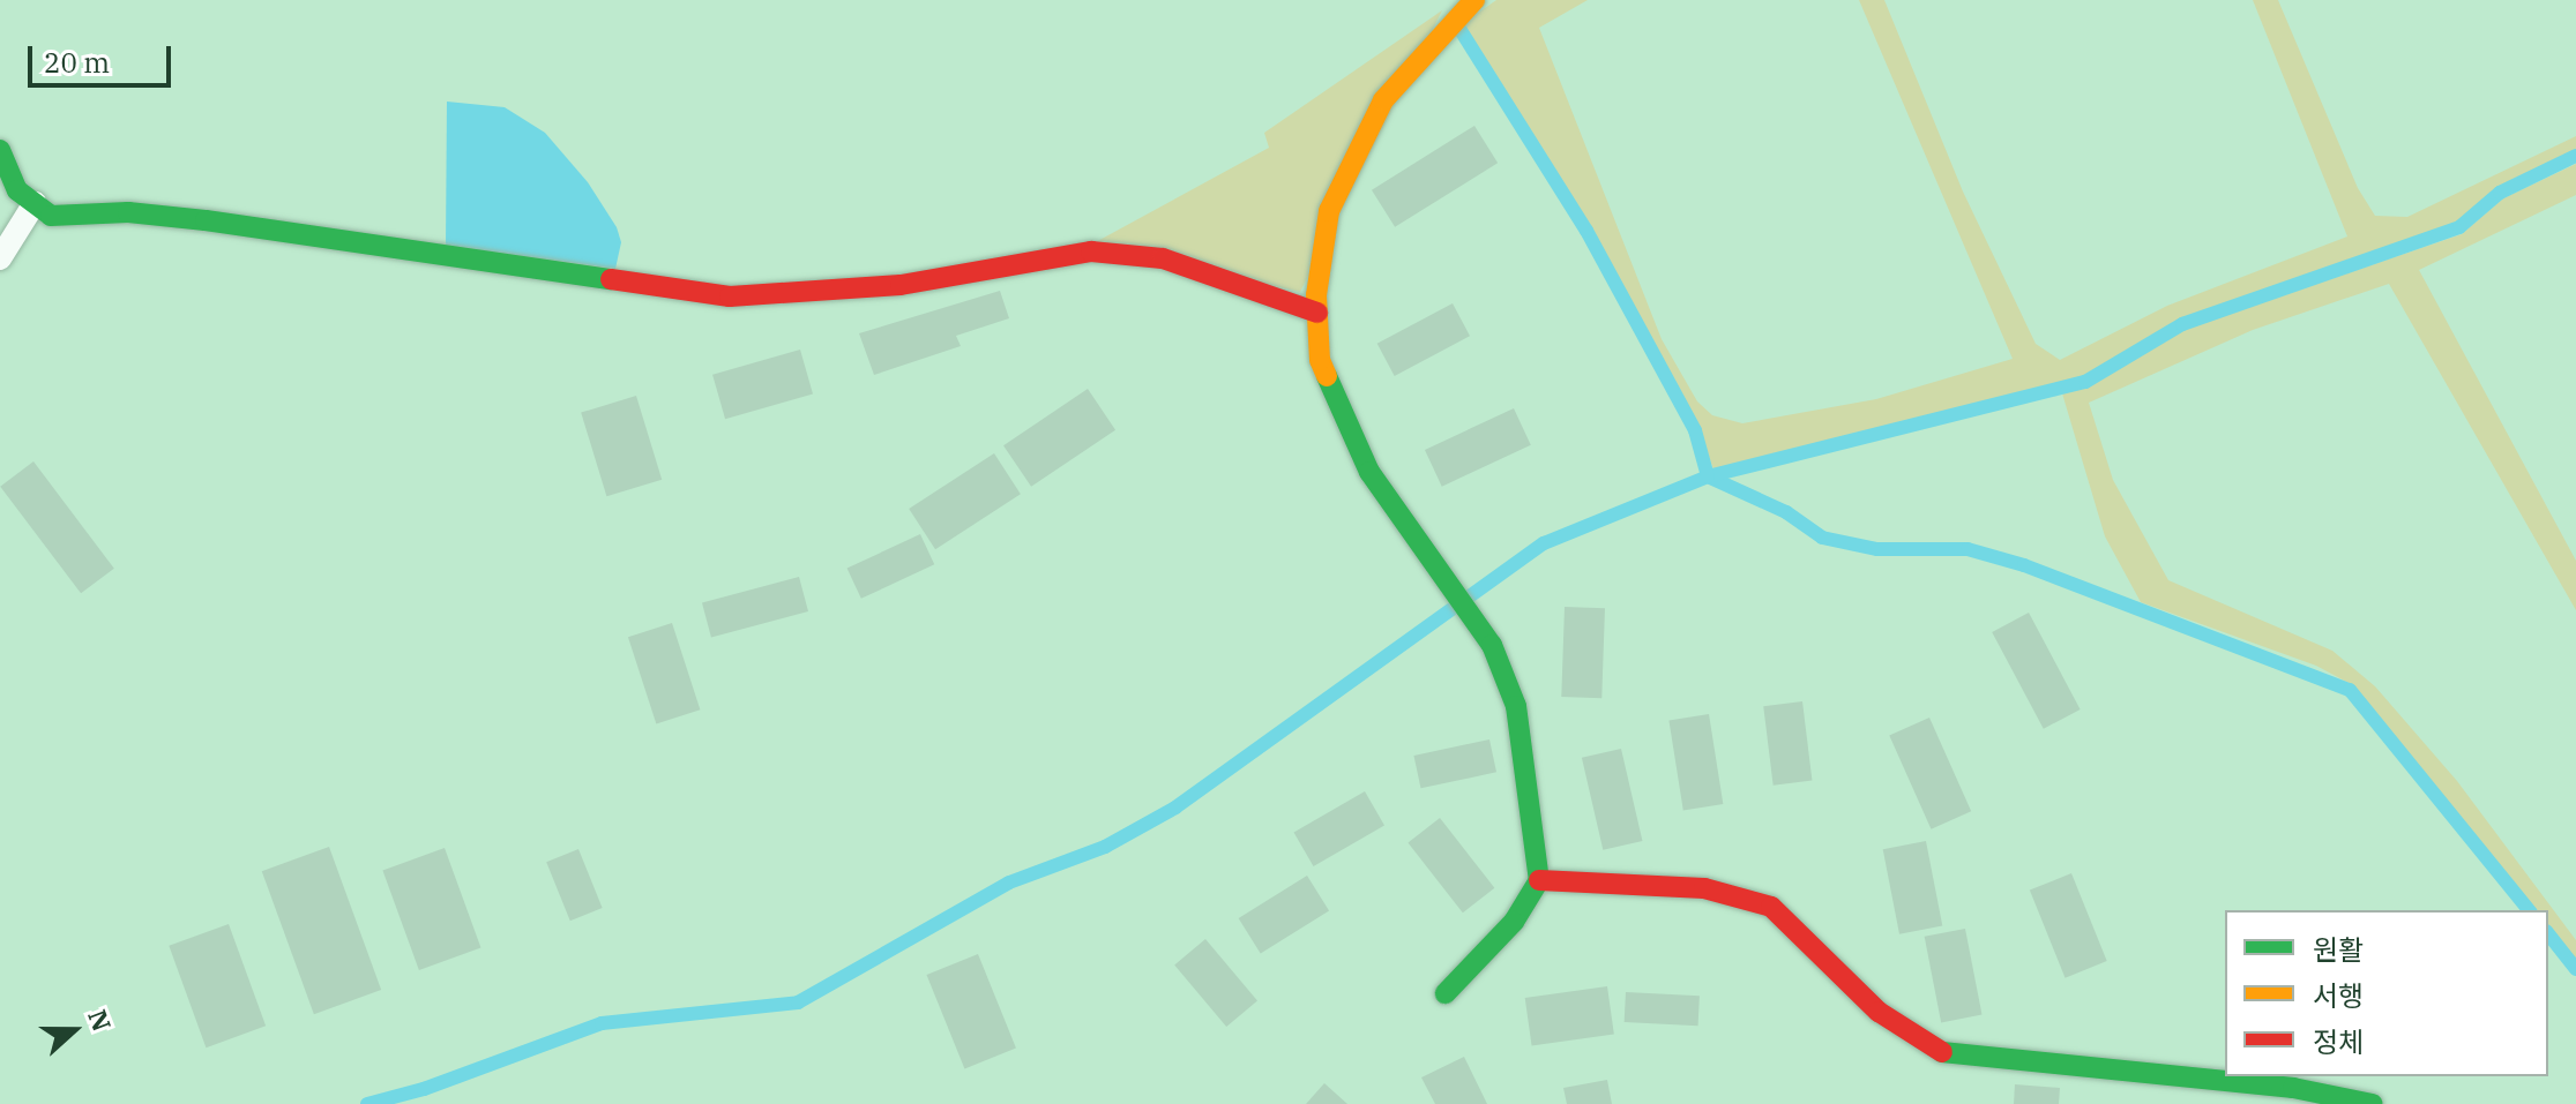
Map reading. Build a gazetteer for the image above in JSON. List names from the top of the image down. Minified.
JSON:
{"legend":["원활","서행","정체"],"scale_bar":"20 m","north":"right"}
